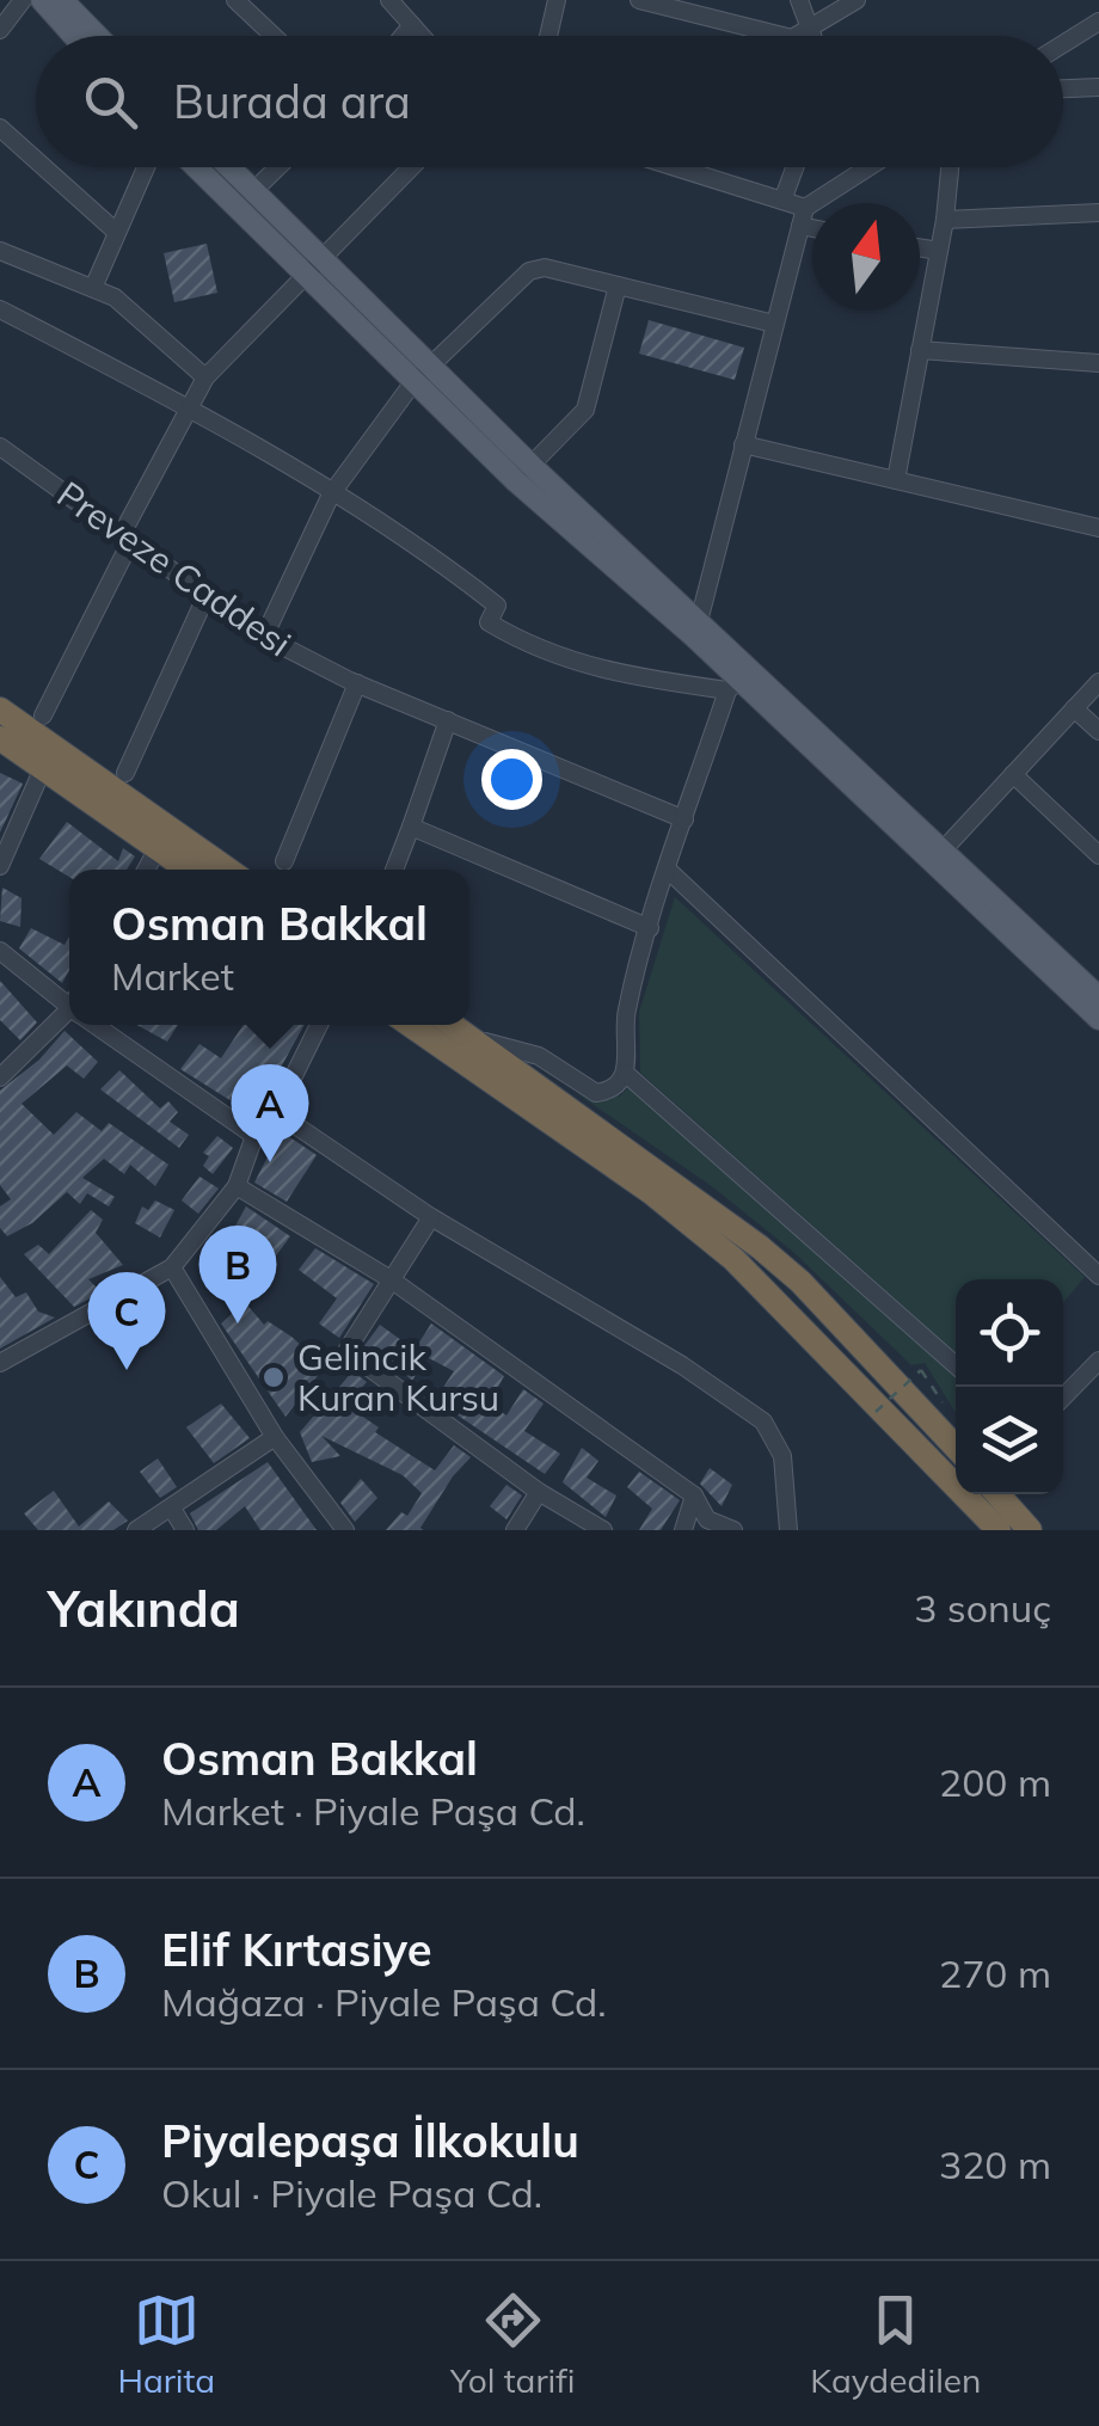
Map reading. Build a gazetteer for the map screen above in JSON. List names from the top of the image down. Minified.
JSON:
{"streets":{"street":["Preveze Caddesi"]},"places":["Gelincik Kuran Kursu"],"north":"top","page":{"search":"Burada ara","popup":["Osman Bakkal","Market"],"pins":["A","B","C"],"heading":["Yakında","3 sonuç"],"list":[{"mark":"A","name":"Osman Bakkal","note":"Market · Piyale Paşa Cd.","value":"200 m"},{"mark":"B","name":"Elif Kırtasiye","note":"Mağaza · Piyale Paşa Cd.","value":"270 m"},{"mark":"C","name":"Piyalepaşa İlkokulu","note":"Okul · Piyale Paşa Cd.","value":"320 m"}],"nav":["Harita","Yol tarifi","Kaydedilen"]}}
